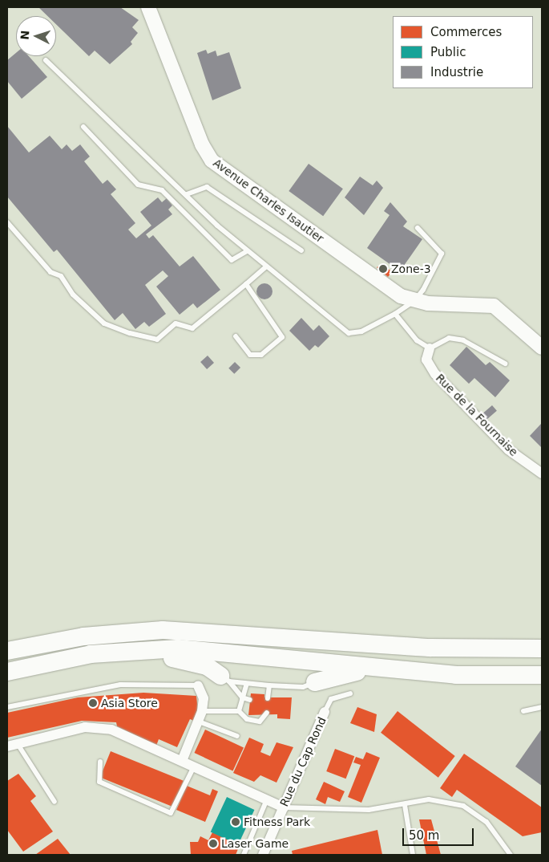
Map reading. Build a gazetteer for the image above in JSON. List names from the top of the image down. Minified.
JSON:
{"streets":{"street":["Avenue Charles Isautier","Rue de la Fournaise","Rue du Cap Rond"]},"places":["Zone-3","Asia Store","Fitness Park","Laser Game"],"legend":["Commerces","Public","Industrie"],"scale_bar":"50 m","north":"left"}
